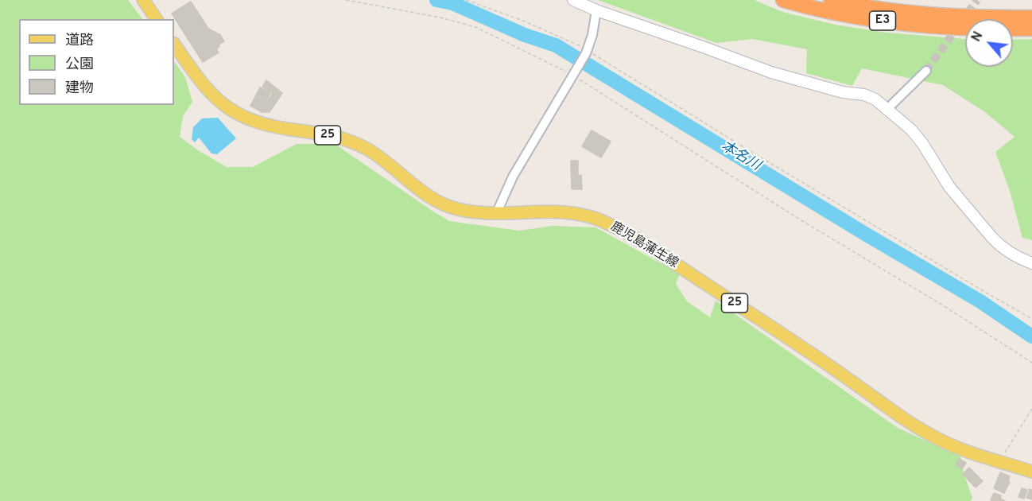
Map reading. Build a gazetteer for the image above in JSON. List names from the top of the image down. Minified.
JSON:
{"streets":{"highway":["E3"],"main road":["25","鹿児島蒲生線"]},"water":["本名川"],"legend":["道路","公園","建物"],"north":"top left"}
